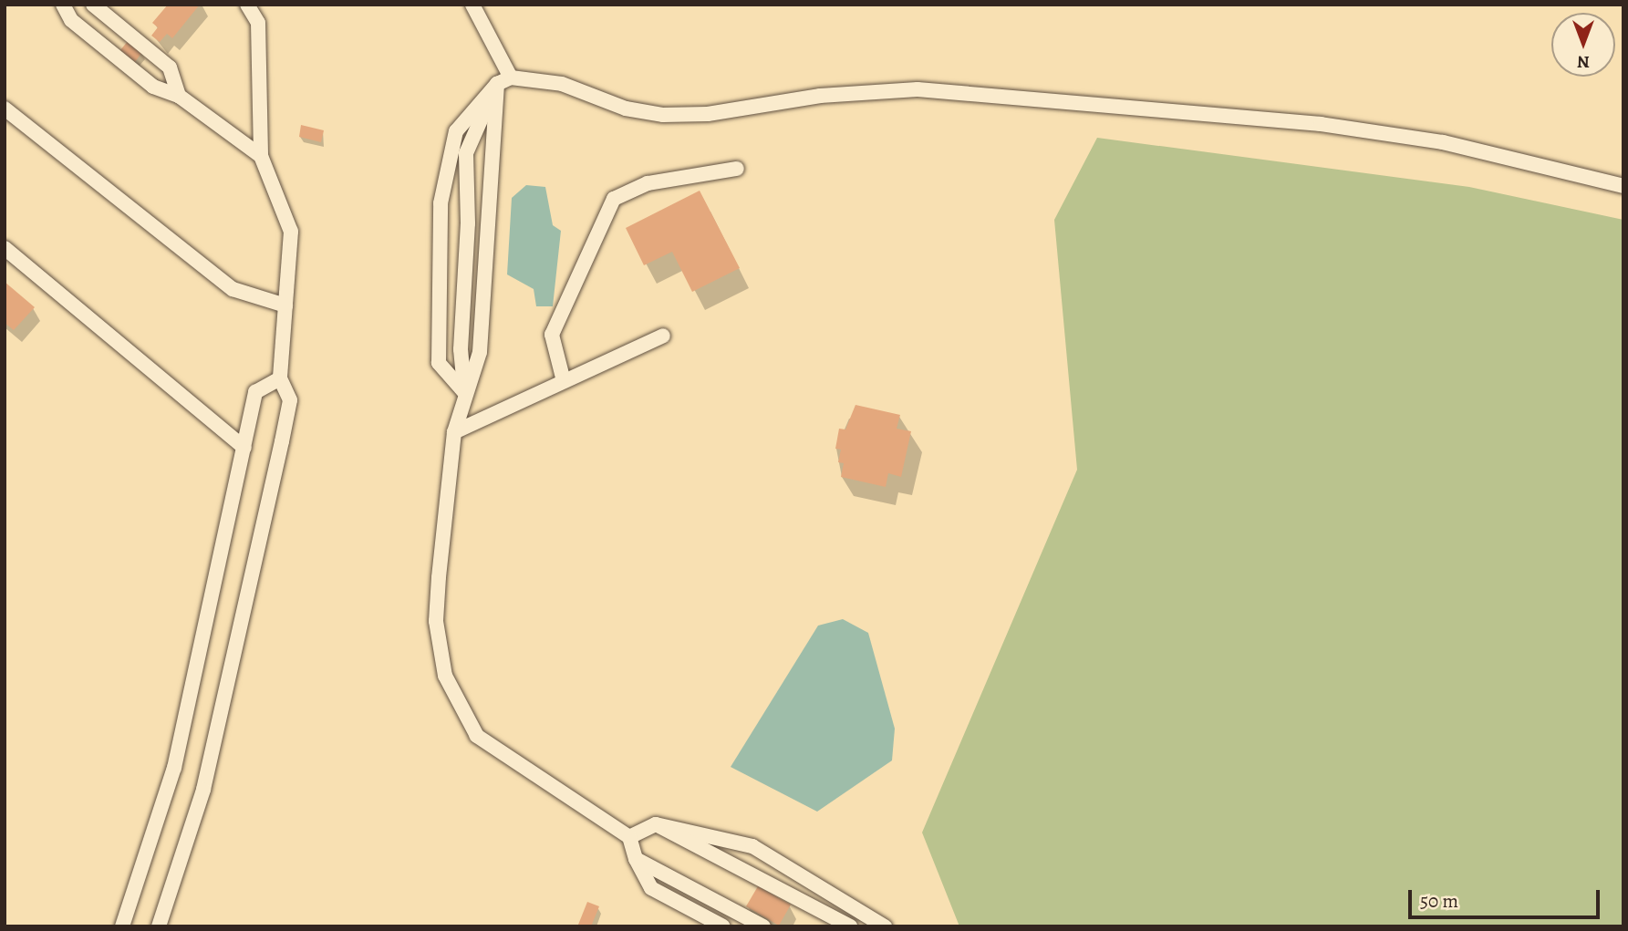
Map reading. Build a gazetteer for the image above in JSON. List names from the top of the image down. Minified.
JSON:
{"scale_bar":"50 m","north":"bottom"}
